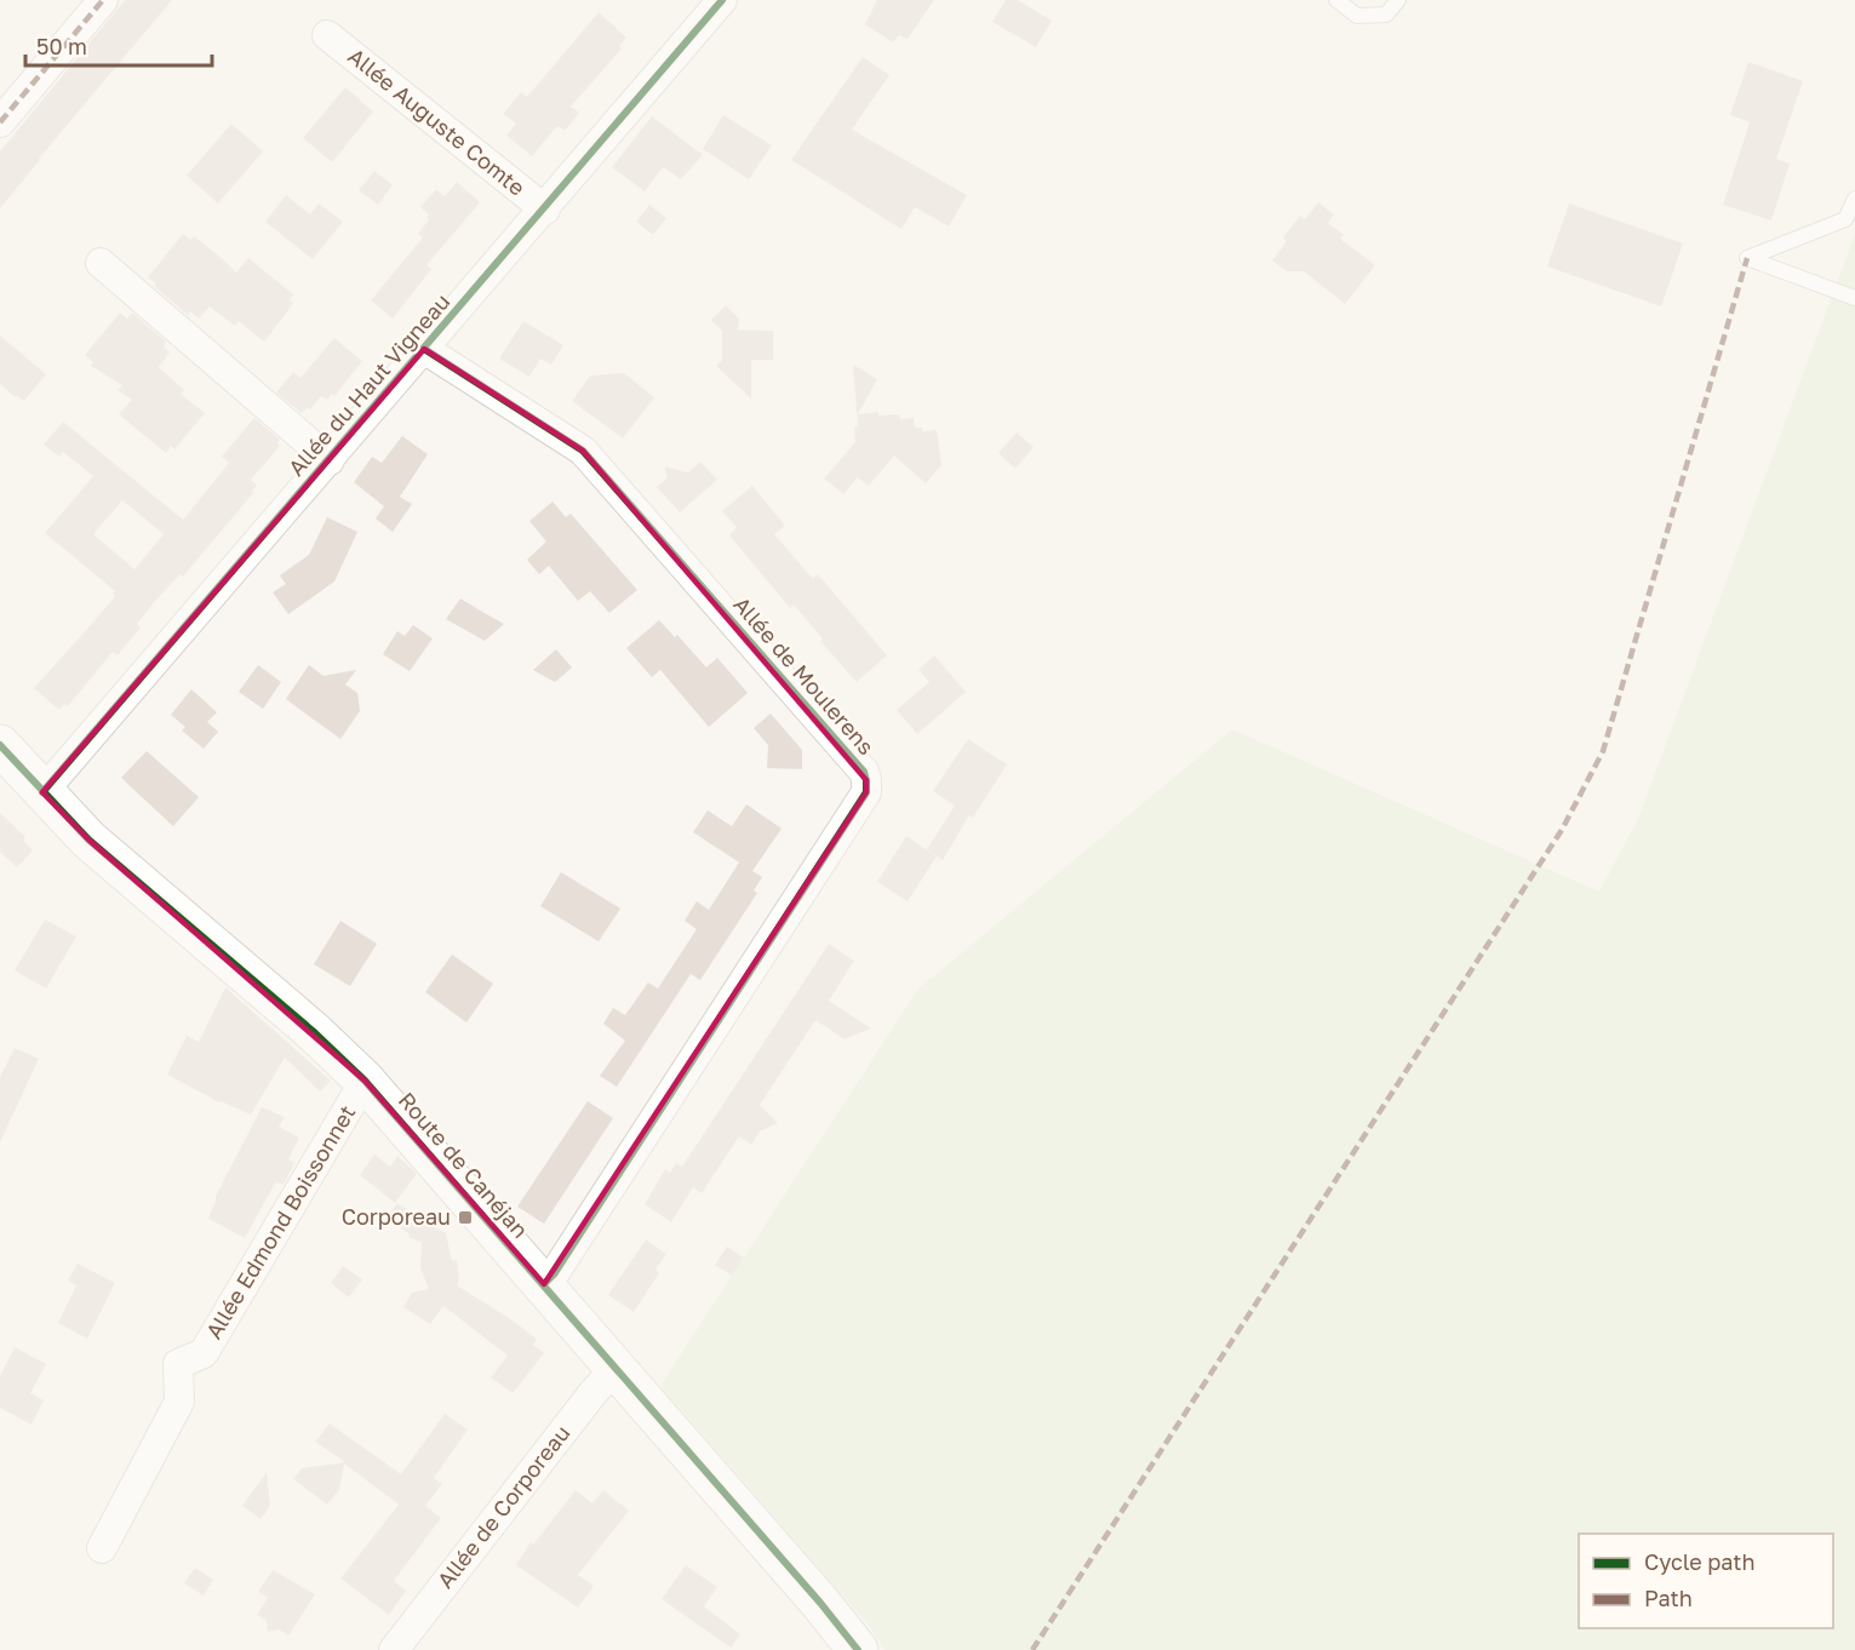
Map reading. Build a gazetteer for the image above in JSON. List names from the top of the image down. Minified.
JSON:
{"streets":{"street":["Allée Auguste Comte","Allée du Haut Vigneau","Allée de Moulerens","Route de Canéjan","Allée Edmond Boissonnet","Allée de Corporeau"]},"crossings":[["Allée Auguste Comte","Allée du Haut Vigneau"],["Allée du Haut Vigneau","Allée de Moulerens"],["Allée du Haut Vigneau","Route de Canéjan"],["Allée de Moulerens","Route de Canéjan"],["Route de Canéjan","Allée Edmond Boissonnet"],["Route de Canéjan","Allée de Corporeau"]],"places":{"transit":["Corporeau"]},"legend":["Cycle path","Path"],"scale_bar":"50 m"}
